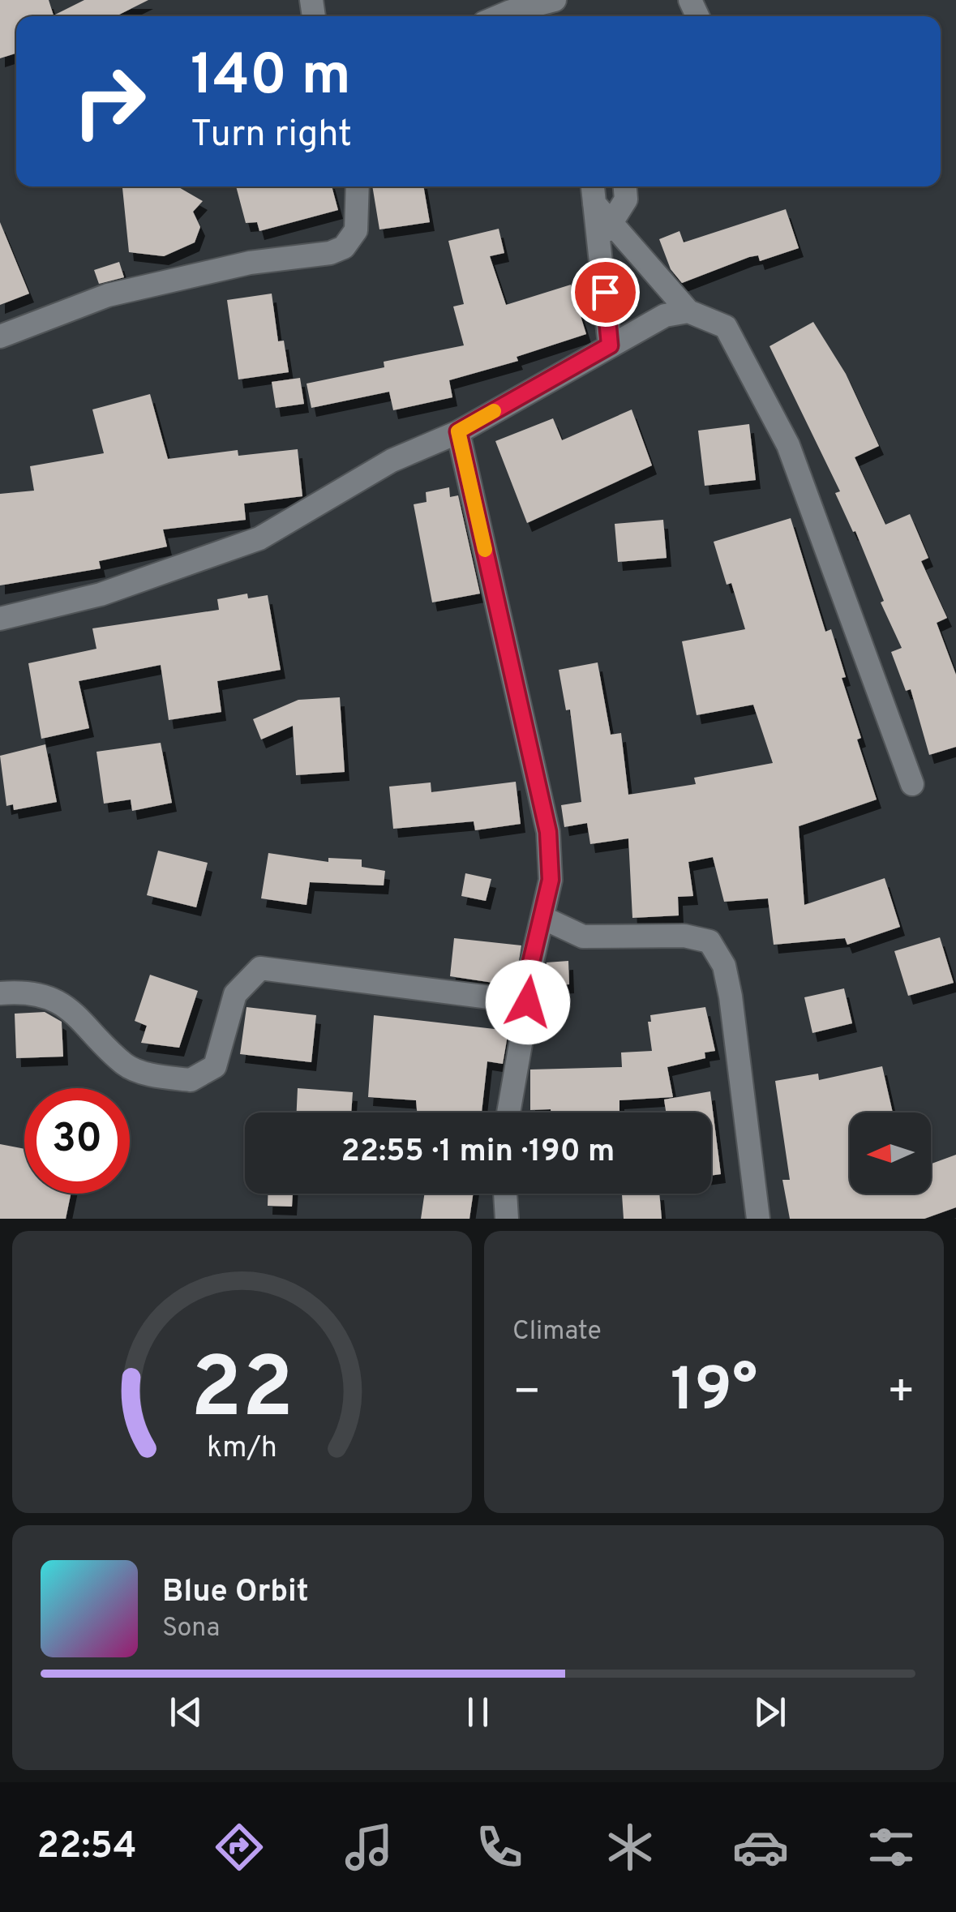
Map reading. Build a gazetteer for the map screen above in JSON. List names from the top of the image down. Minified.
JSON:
{"north":"left","page":{"turn":["140 m","Turn right"],"limit":"30","trip":"22:55 · 1 min · 190 m","tile":"Climate","heat":["−","19°","+"],"song":["Blue Orbit","Sona"],"tabs":"22:54","gauge":["22","km/h"]}}
